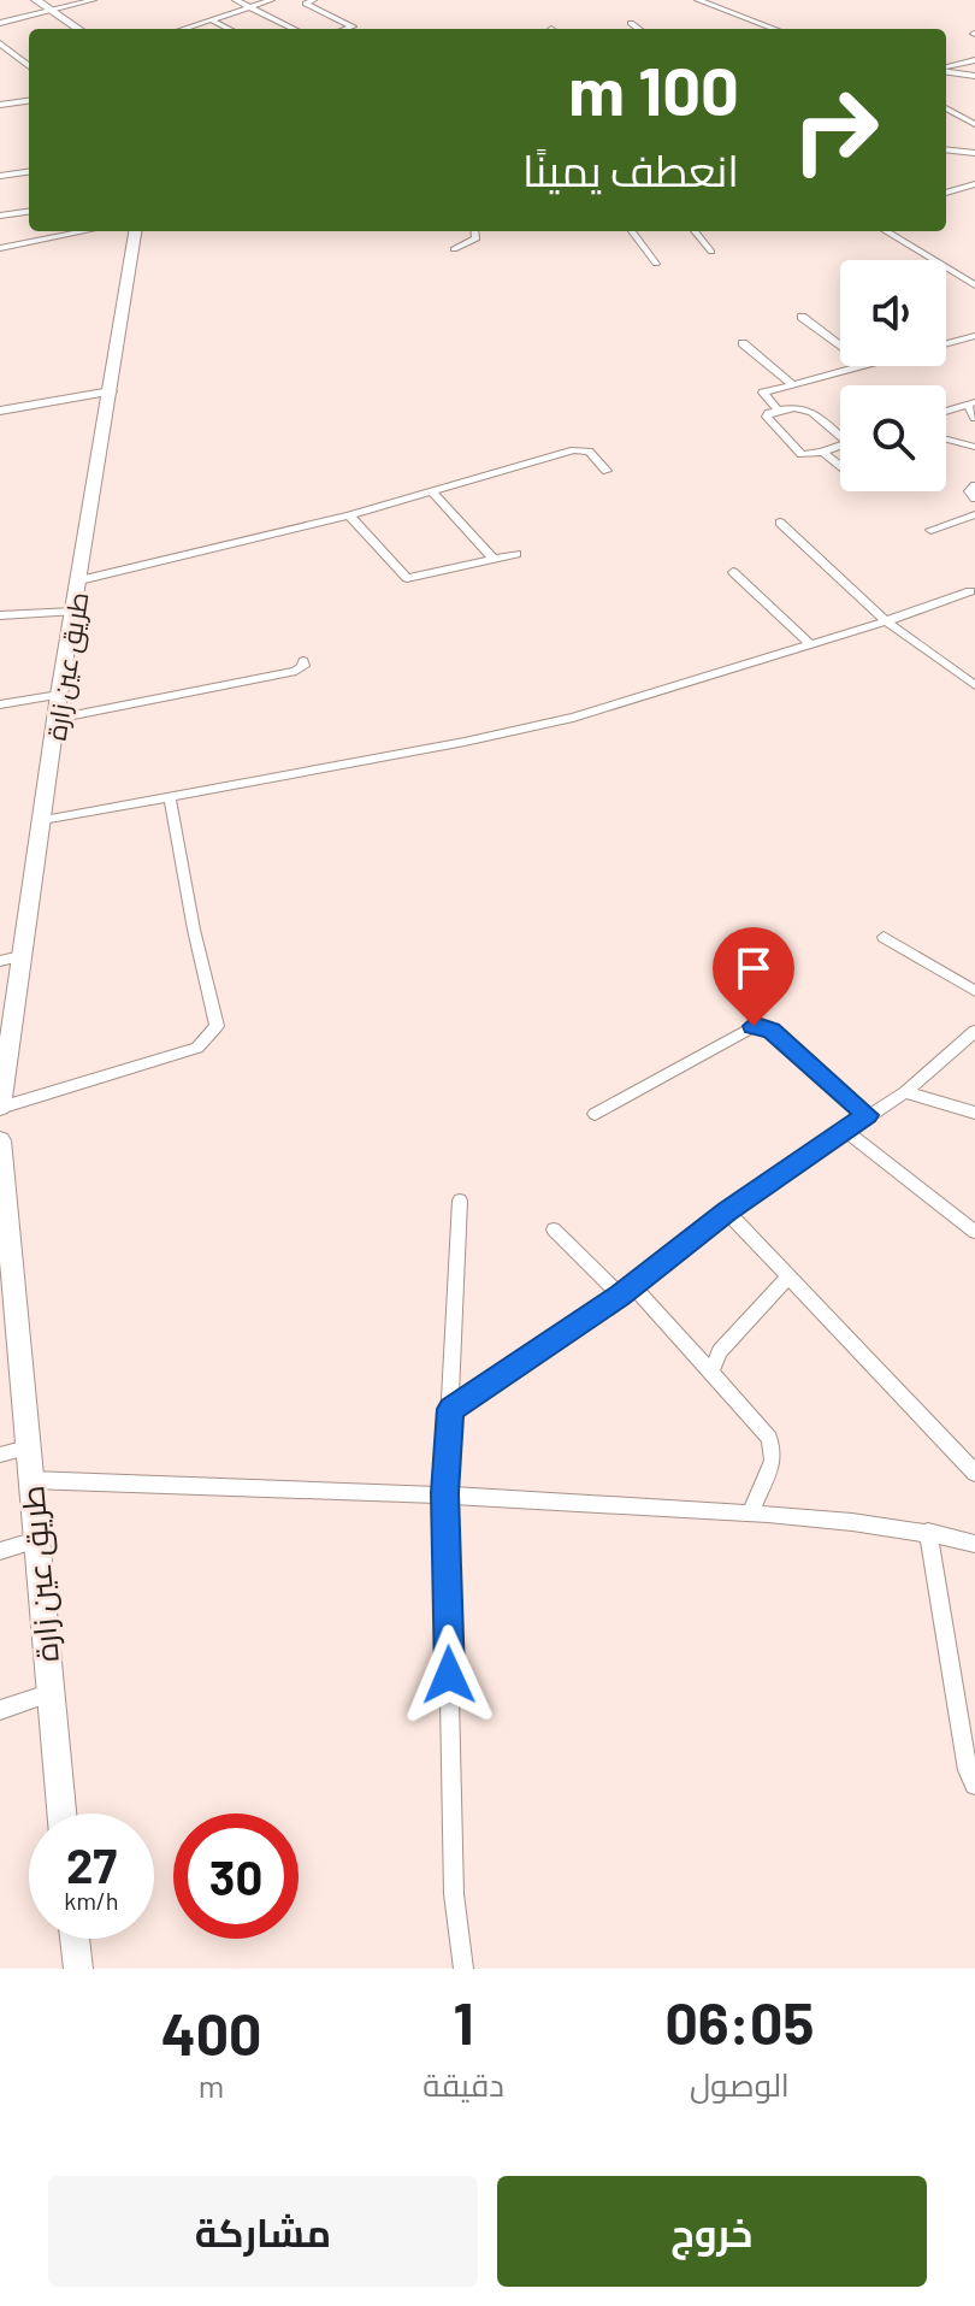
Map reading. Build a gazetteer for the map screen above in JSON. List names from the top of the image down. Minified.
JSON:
{"streets":{"main road":["طريق عين زارة"]},"page":{"turn":["100 m","انعطف يمينًا"],"speed":"27 km/h","limit":"30","eta":["06:05","الوصول","1","دقيقة","400","m"],"buttons":["خروج","مشاركة"]}}
